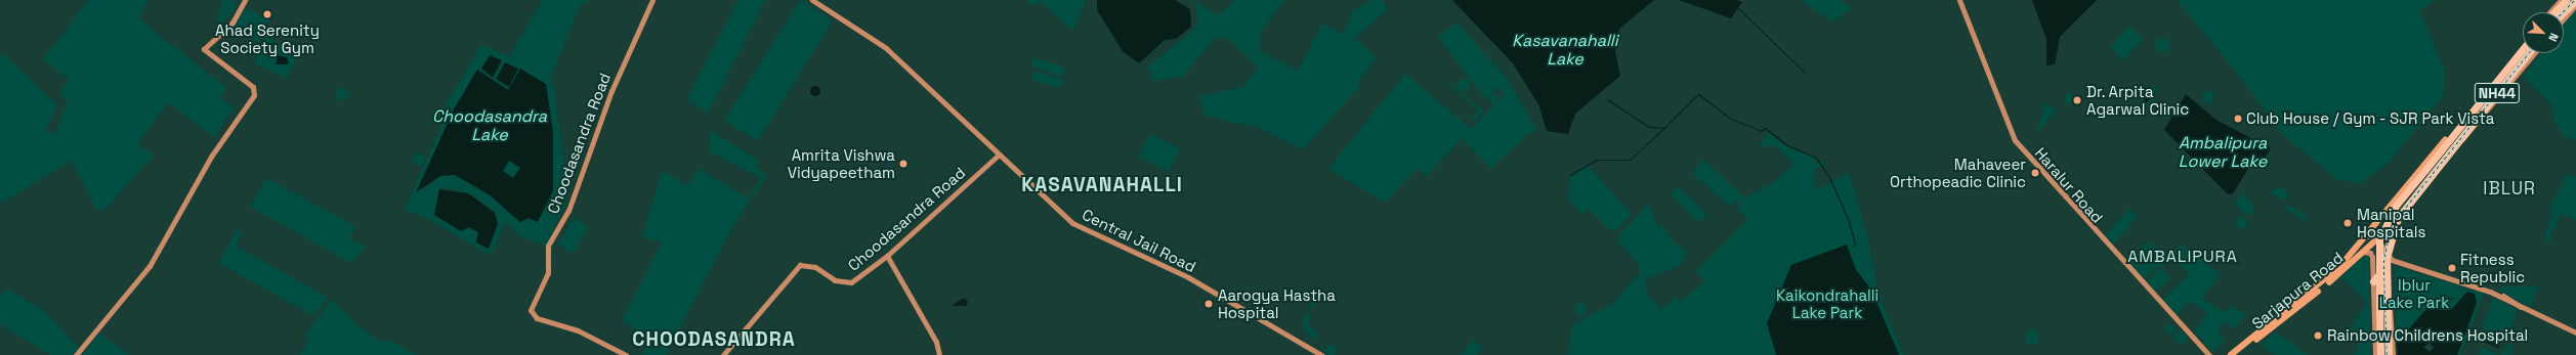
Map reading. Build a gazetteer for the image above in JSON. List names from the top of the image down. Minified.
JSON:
{"streets":{"highway":["NH44"],"main road":["Sarjapura Road"],"street":["Choodasandra Road","Haralur Road","Central Jail Road"]},"crossings":[["NH44","Sarjapura Road"],["Choodasandra Road","Central Jail Road"]],"districts":["KASAVANAHALLI","IBLUR","AMBALIPURA","CHOODASANDRA"],"water":["Kasavanahalli Lake","Choodasandra Lake","Ambalipura Lower Lake"],"parks":["Iblur Lake Park","Kaikondrahalli Lake Park"],"places":["Ahad Serenity Society Gym","Dr. Arpita Agarwal Clinic","Club House / Gym - SJR Park Vista","Amrita Vishwa Vidyapeetham","Mahaveer Orthopeadic Clinic","Manipal Hospitals","Fitness Republic","Aarogya Hastha Hospital","Rainbow Childrens Hospital"],"north":"bottom right"}
